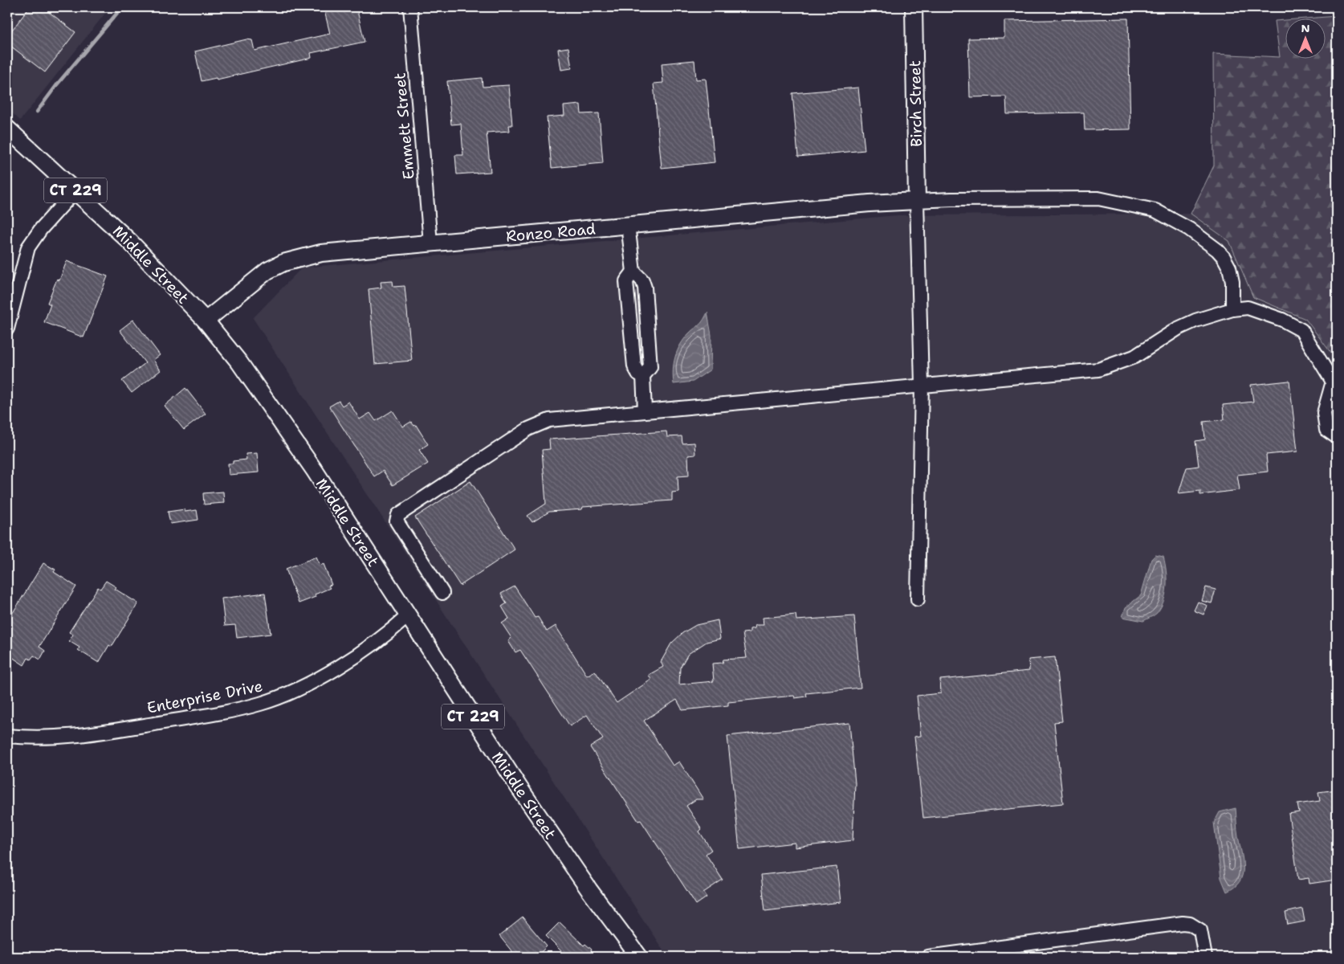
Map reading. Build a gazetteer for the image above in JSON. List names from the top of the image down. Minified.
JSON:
{"streets":{"main road":["Birch Street","CT 229","Ronzo Road","Middle Street"],"street":["Emmett Street","Enterprise Drive"]},"crossings":[["Birch Street","Ronzo Road"],["Emmett Street","Ronzo Road"],["Ronzo Road","Middle Street"],["Middle Street","Enterprise Drive"]],"north":"top"}
